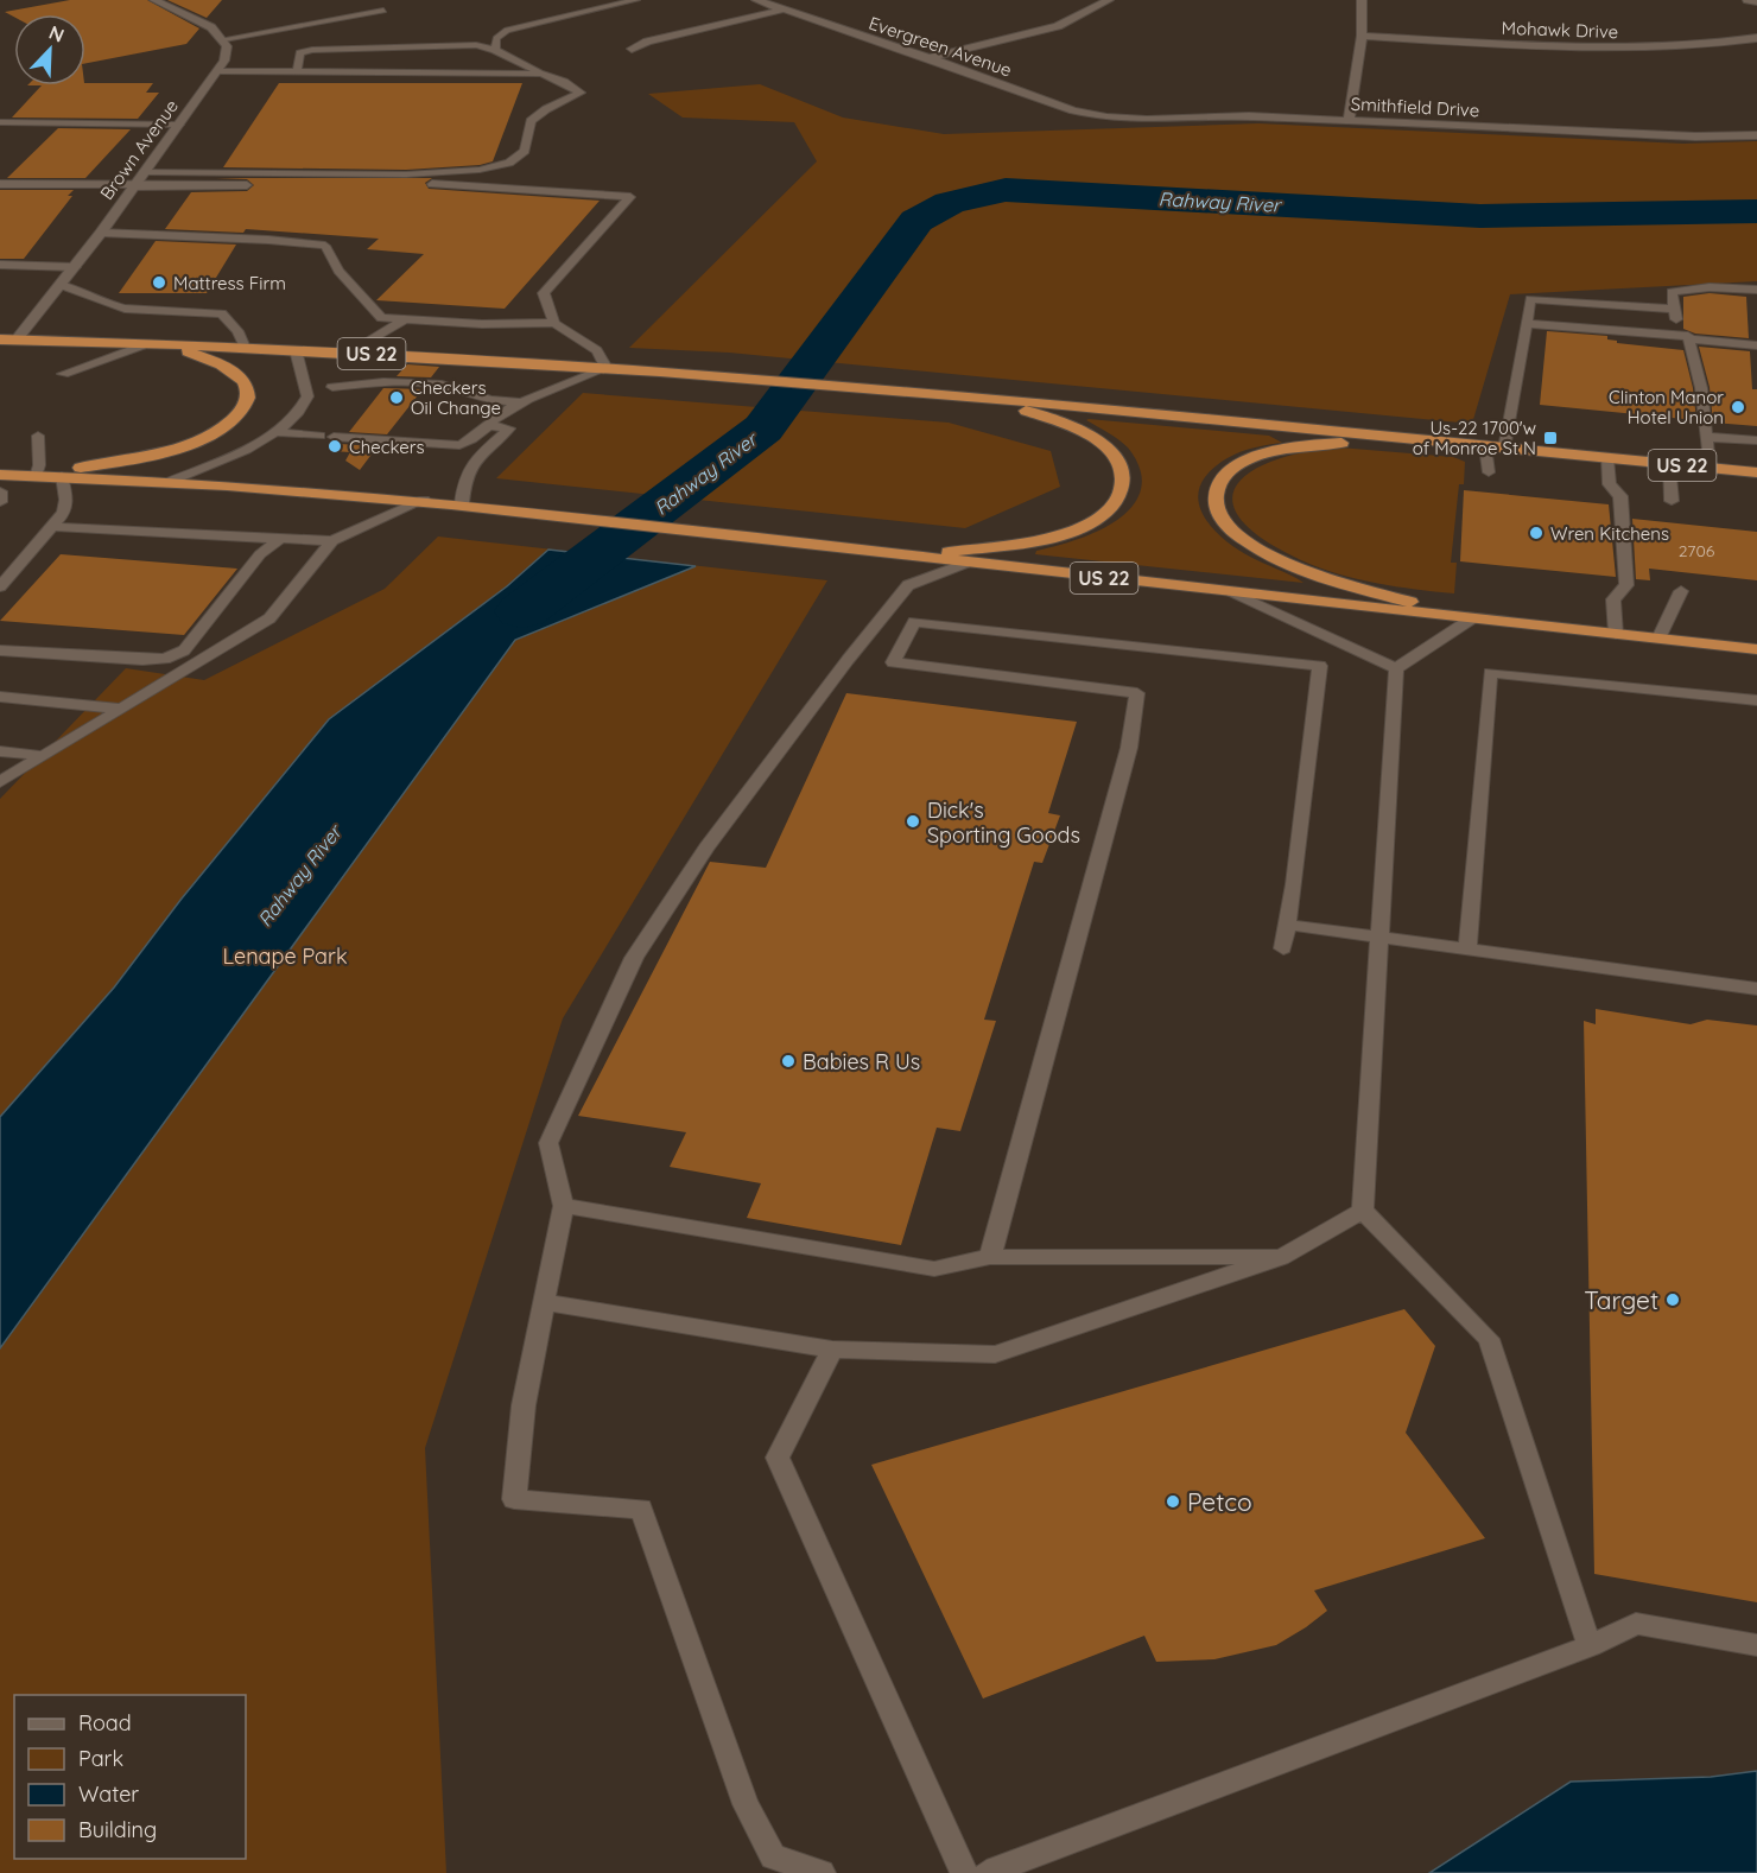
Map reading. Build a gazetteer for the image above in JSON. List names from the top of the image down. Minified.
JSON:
{"streets":{"highway":["US 22"],"street":["Mohawk Drive","Evergreen Avenue","Smithfield Drive","Brown Avenue"]},"crossings":[["Evergreen Avenue","Smithfield Drive"],["Brown Avenue","US 22"]],"water":["Rahway River"],"parks":["Lenape Park"],"places":{"other":["Mattress Firm","Checkers Oil Change","Clinton Manor Hotel Union","Checkers","Wren Kitchens","Dick's Sporting Goods","Babies R Us","Target","Petco"],"transit":["Us-22 1700'w of Monroe St N"]},"house_numbers":["2706"],"legend":["Road","Park","Water","Building"],"north":"top right"}
